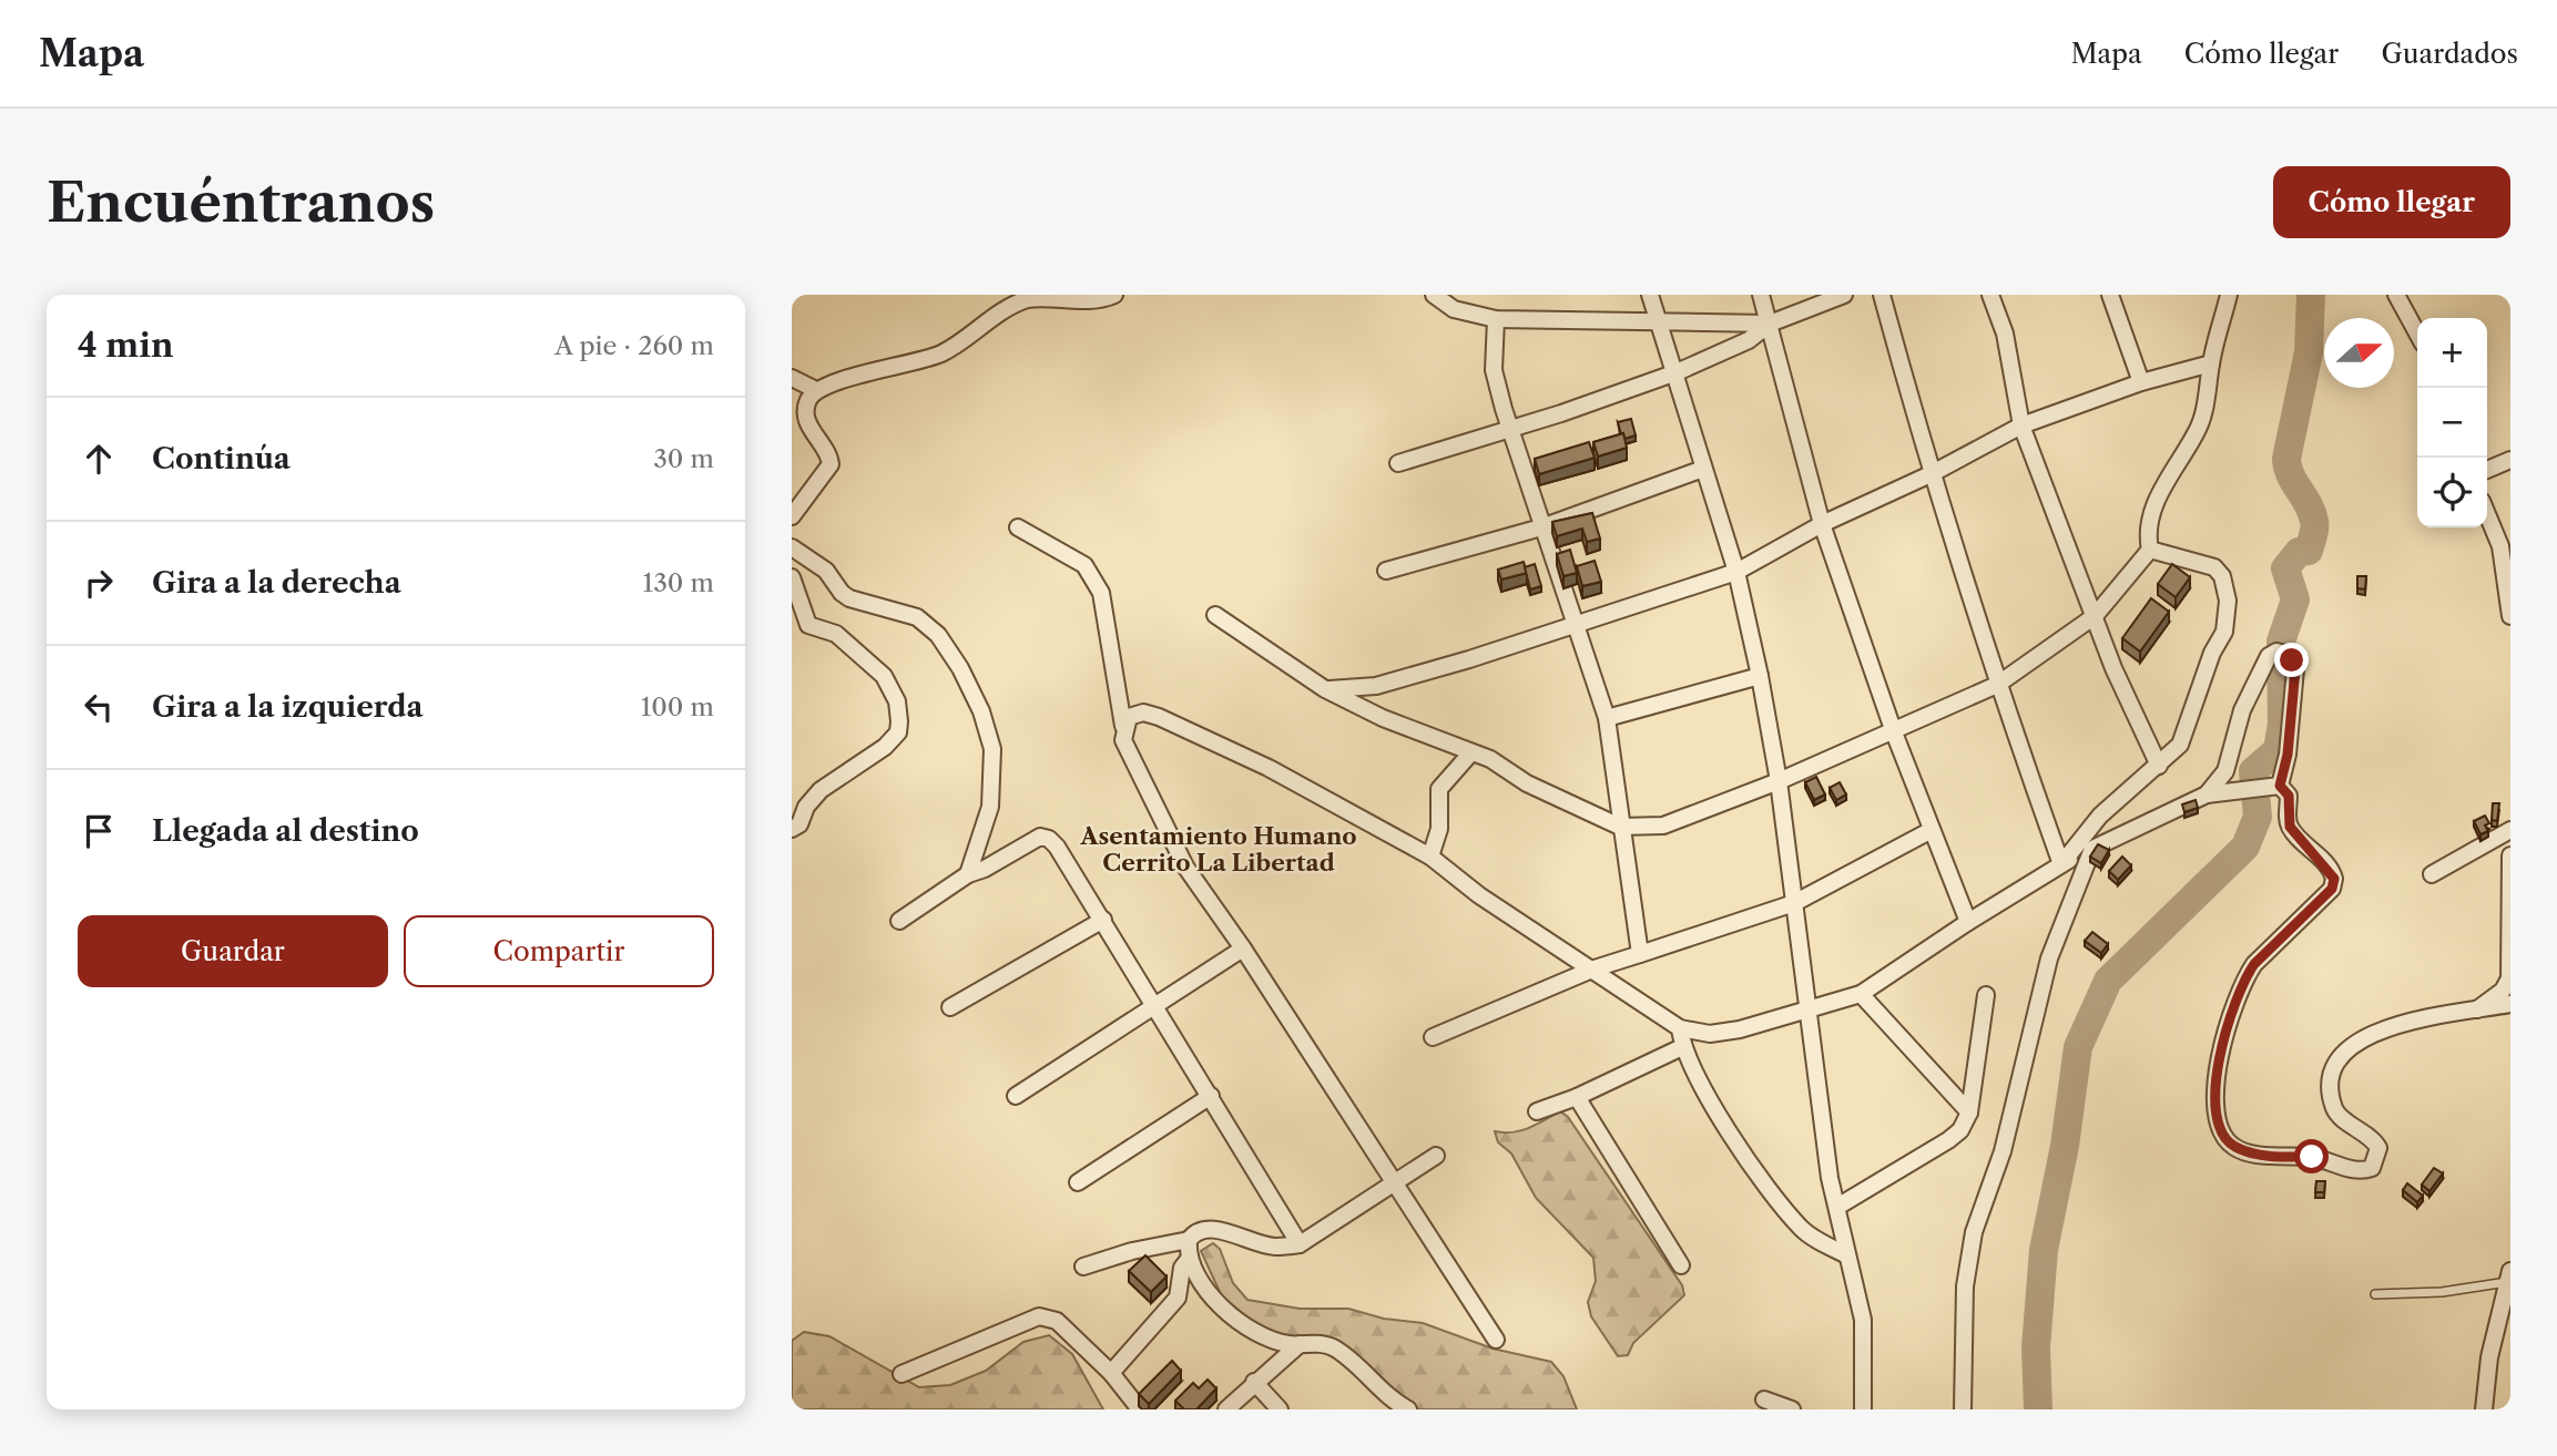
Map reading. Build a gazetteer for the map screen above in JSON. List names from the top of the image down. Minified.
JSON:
{"districts":["Asentamiento Humano Cerrito La Libertad"],"north":"right","page":{"header":"Mapa","nav":["Mapa","Cómo llegar","Guardados"],"buttons":["Cómo llegar",["Guardar","Compartir"]],"title":"Encuéntranos","heading":["4 min","A pie · 260 m"],"map_buttons":["+","−"],"list":[["Continúa","30 m"],["Gira a la derecha","130 m"],["Gira a la izquierda","100 m"],"Llegada al destino"]}}
